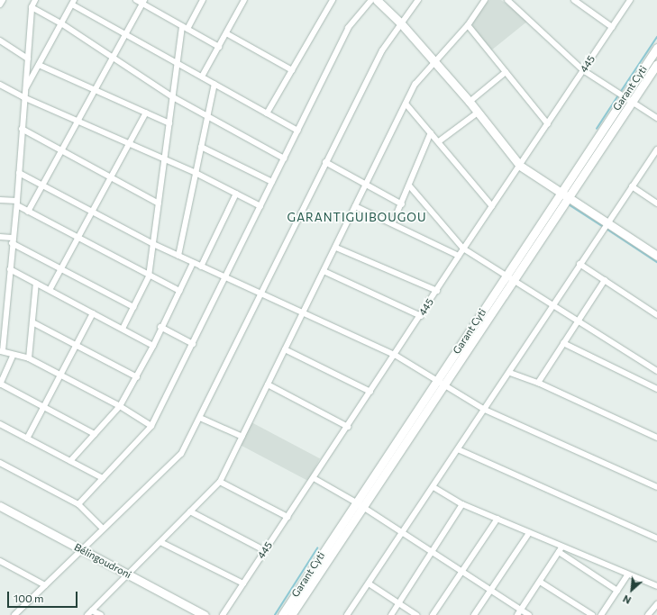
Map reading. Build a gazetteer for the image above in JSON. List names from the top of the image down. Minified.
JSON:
{"streets":{"main road":["Garant Cyti","Bélingoudroni"],"street":["445"]},"districts":["GARANTIGUIBOUGOU"],"scale_bar":"100 m","north":"bottom left"}
